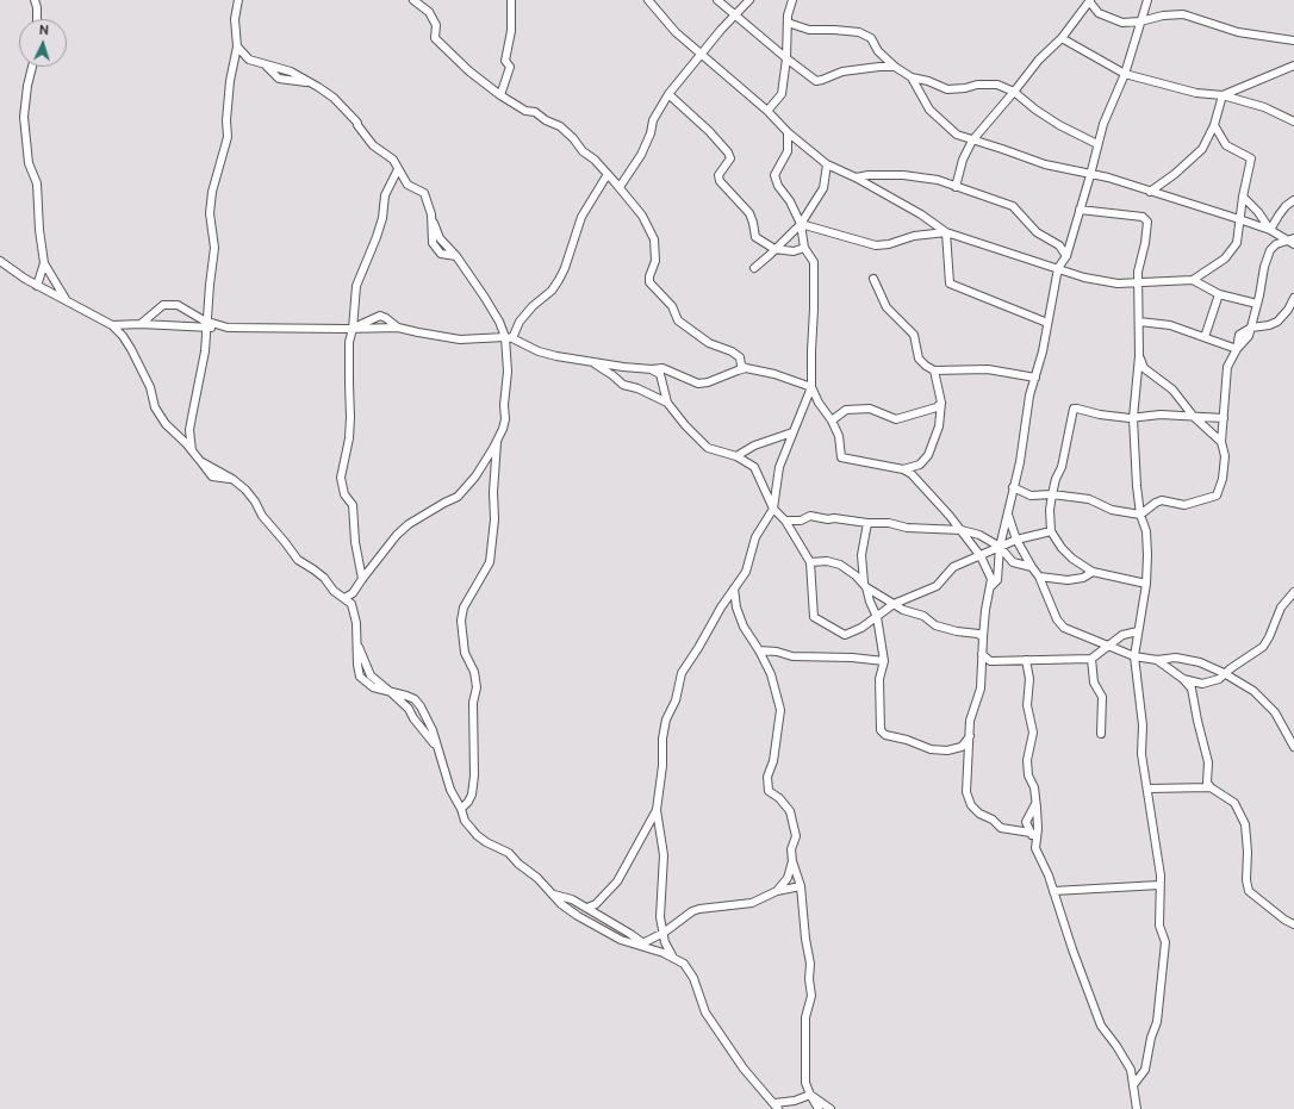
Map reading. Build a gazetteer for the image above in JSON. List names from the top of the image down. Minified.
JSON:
{"north":"top"}
